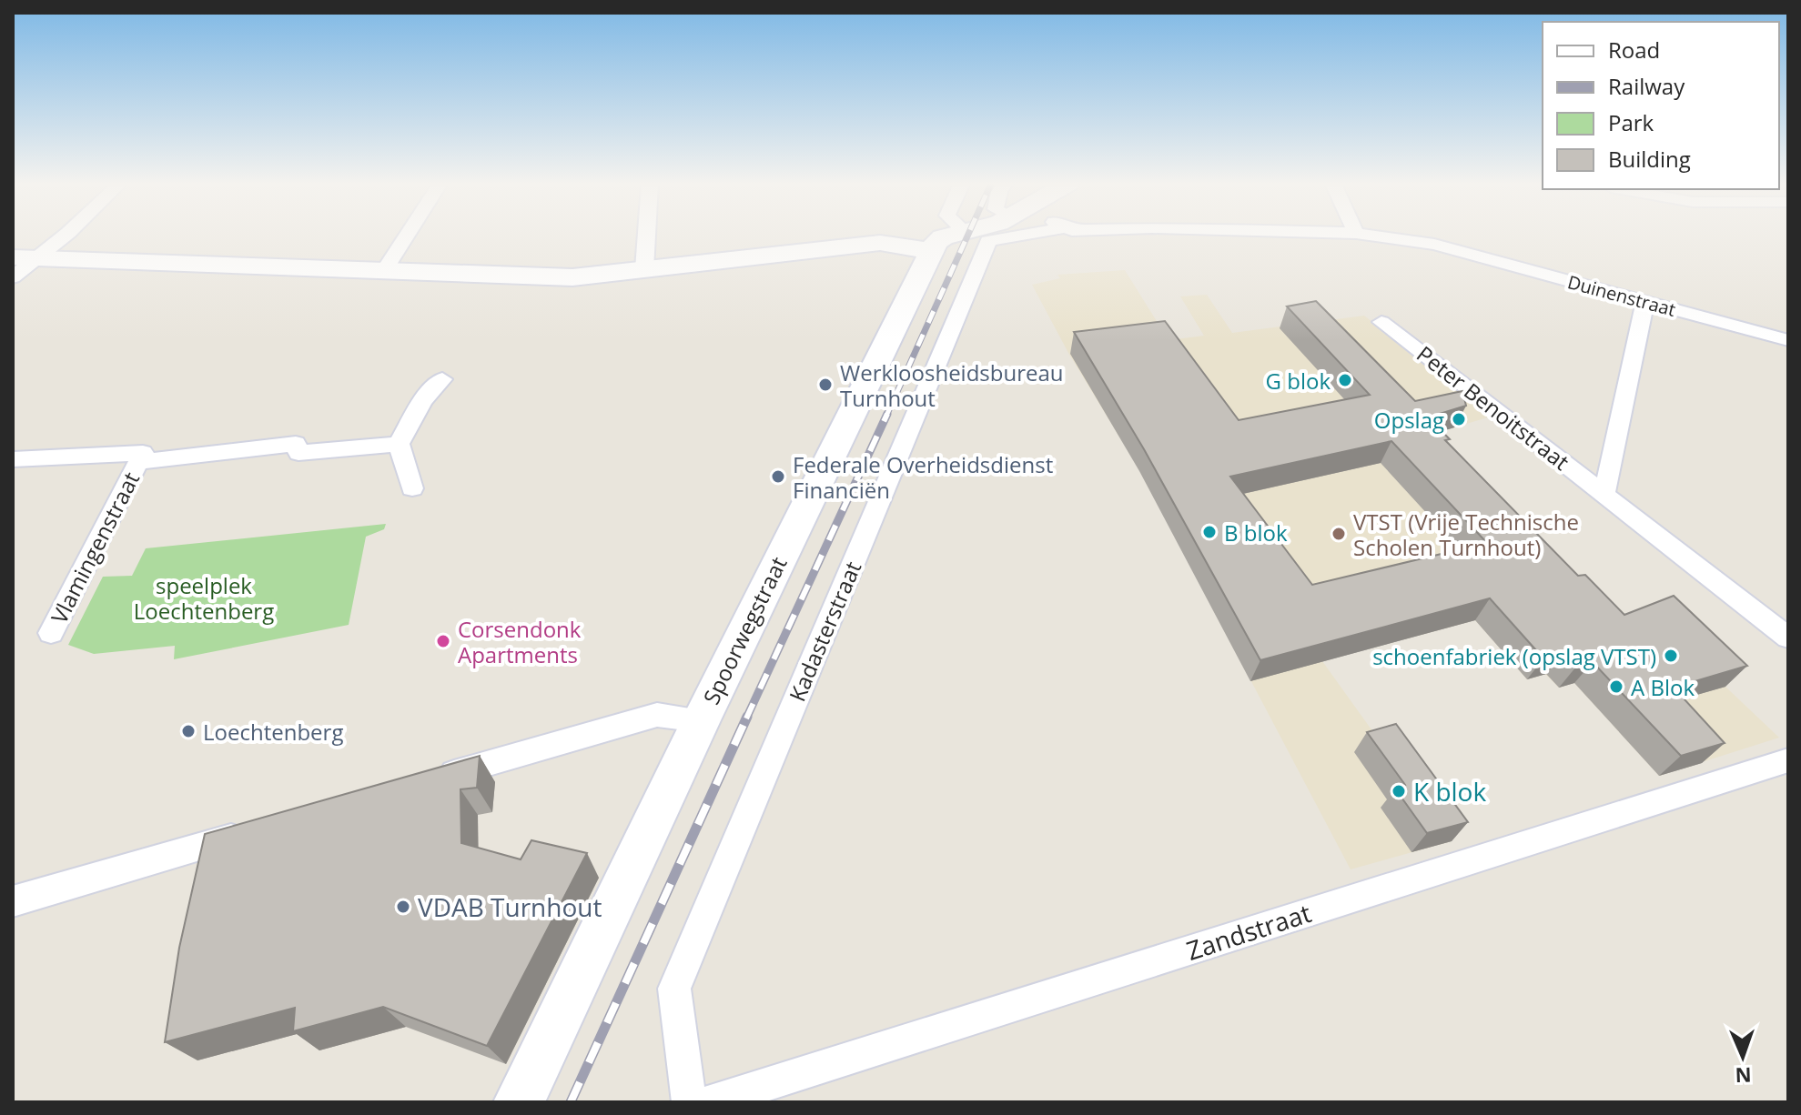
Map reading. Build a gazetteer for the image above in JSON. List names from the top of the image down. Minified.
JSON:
{"streets":{"street":["Duinenstraat","Peter Benoitstraat","Vlamingenstraat","Spoorwegstraat","Kadasterstraat","Zandstraat"]},"parks":["speelplek Loechtenberg"],"places":["G blok","Werkloosheidsbureau Turnhout","Opslag","Federale Overheidsdienst Financiën","B blok","VTST (Vrije Technische Scholen Turnhout)","Corsendonk Apartments","schoenfabriek (opslag VTST)","A Blok","Loechtenberg","K blok","VDAB Turnhout"],"legend":["Road","Railway","Park","Building"],"north":"bottom"}
